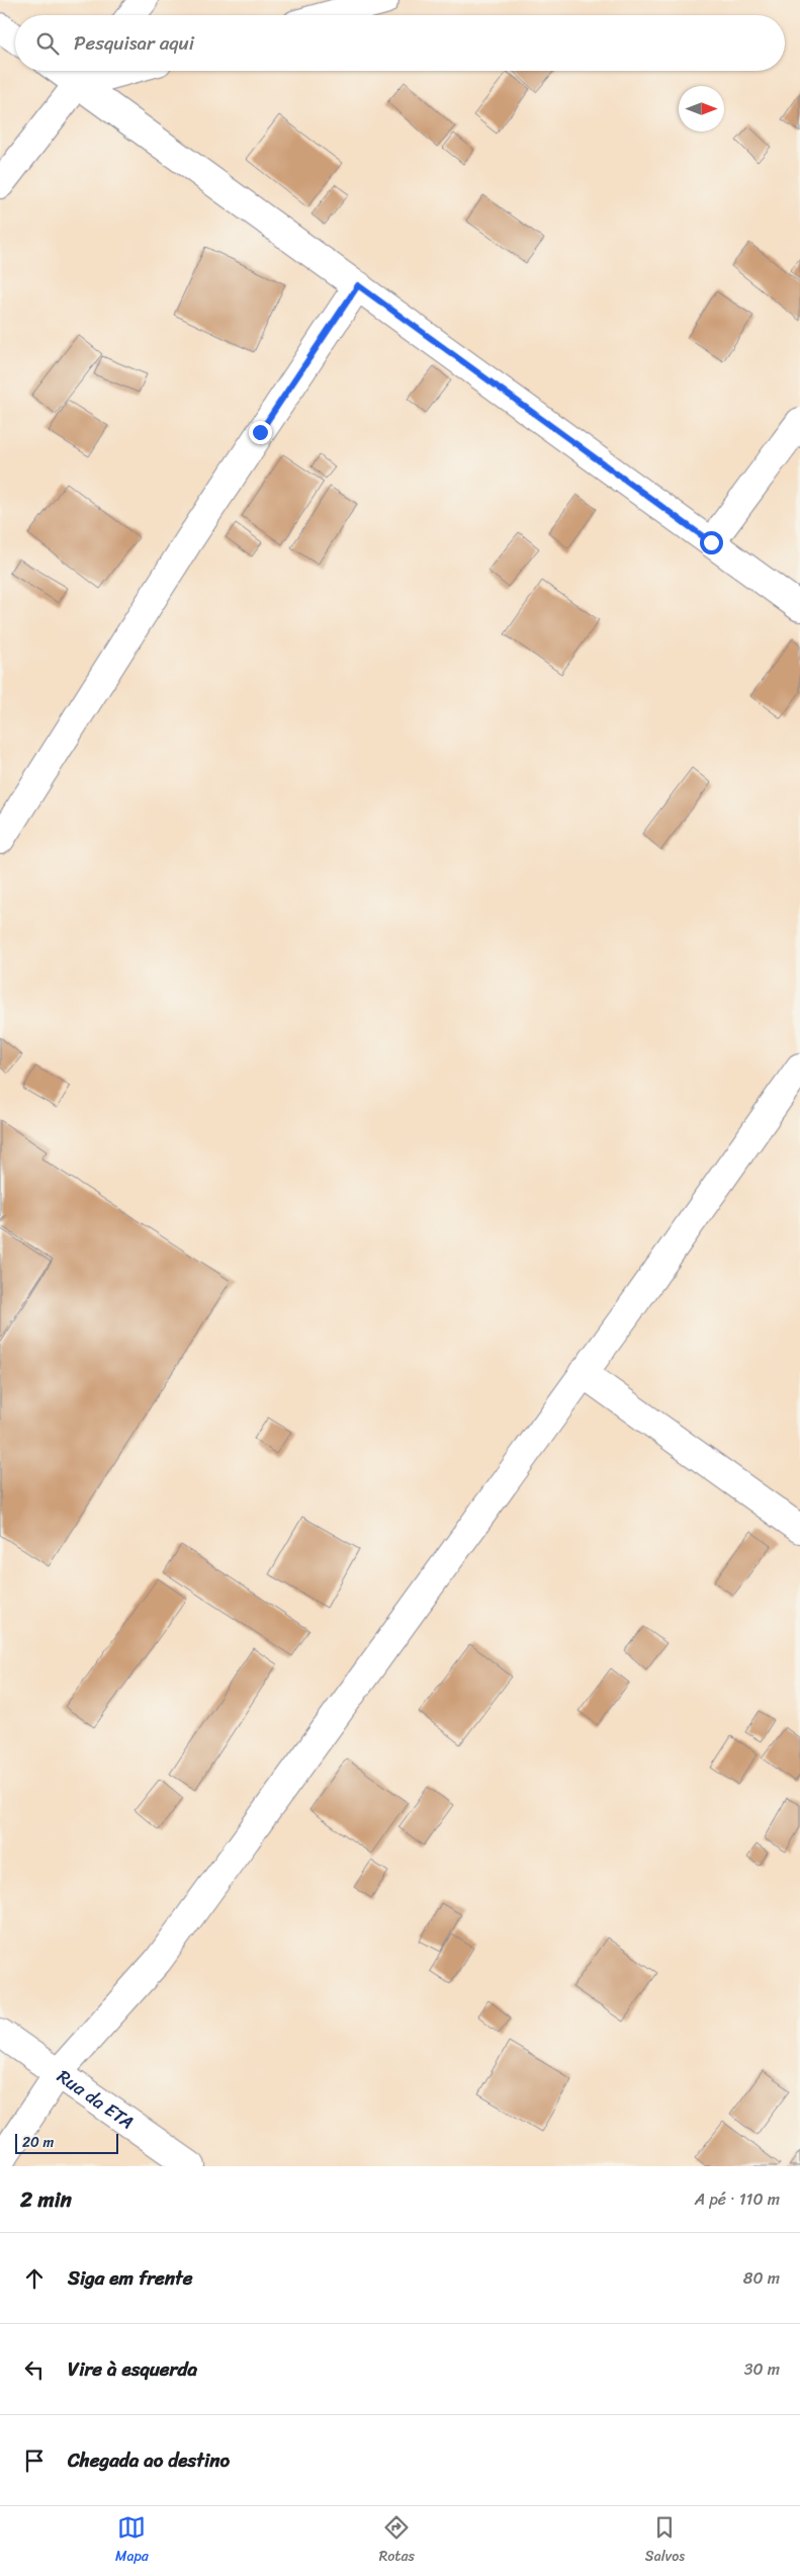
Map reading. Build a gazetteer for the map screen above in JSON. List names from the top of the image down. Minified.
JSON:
{"streets":{"street":["Rua da ETA"]},"scale_bar":"20 m","north":"right","page":{"search":"Pesquisar aqui","scale":"20 m","heading":["2 min","A pé · 110 m"],"list":[["Siga em frente","80 m"],["Vire à esquerda","30 m"],"Chegada ao destino"],"nav":["Mapa","Rotas","Salvos"]}}
